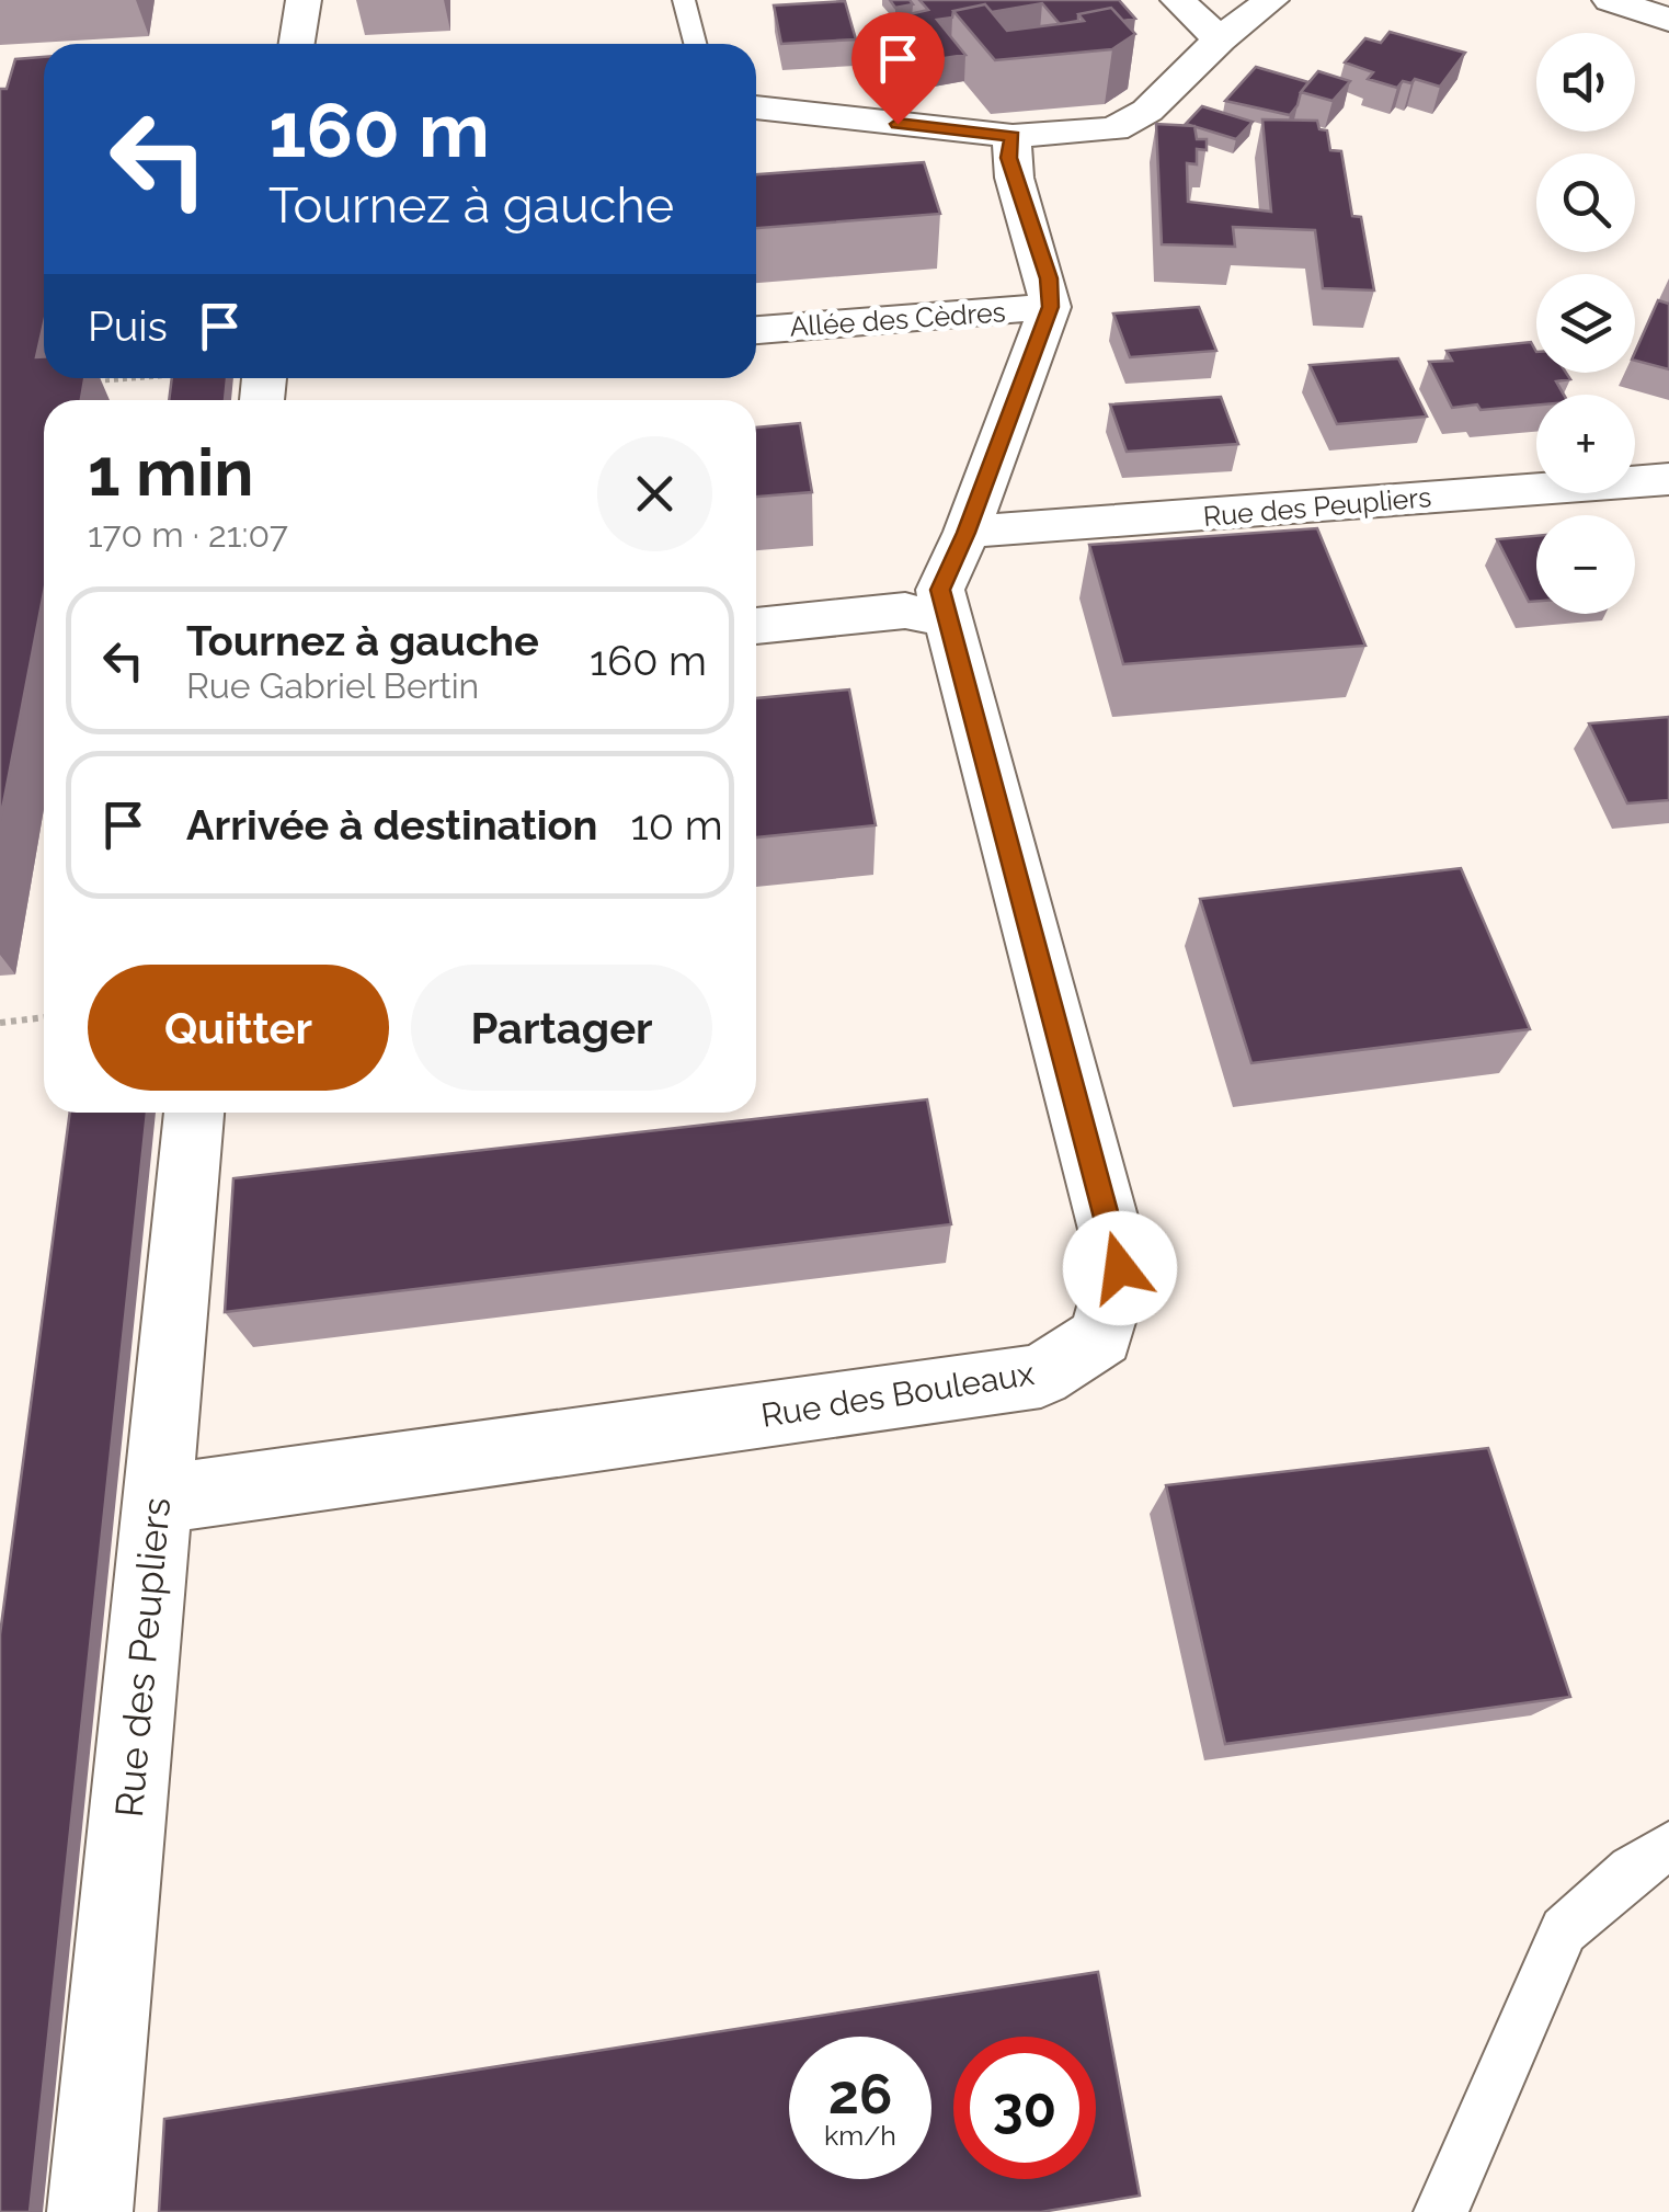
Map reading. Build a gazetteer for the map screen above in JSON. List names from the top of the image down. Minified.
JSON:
{"streets":{"street":["Allée des Cèdres","Rue des Peupliers","Rue des Bouleaux"]},"crossings":[["Allée des Cèdres","Rue des Bouleaux"],["Rue des Peupliers","Rue des Bouleaux"]],"page":{"map_buttons":["+","−"],"turn":["160 m","Tournez à gauche"],"then":"Puis","heading":["1 min","170 m · 21:07"],"list":[{"name":"Tournez à gauche","note":"Rue Gabriel Bertin","value":"160 m"},{"name":"Arrivée à destination","value":"10 m"}],"buttons":["Quitter","Partager"],"speed":"26 km/h","limit":"30"}}
